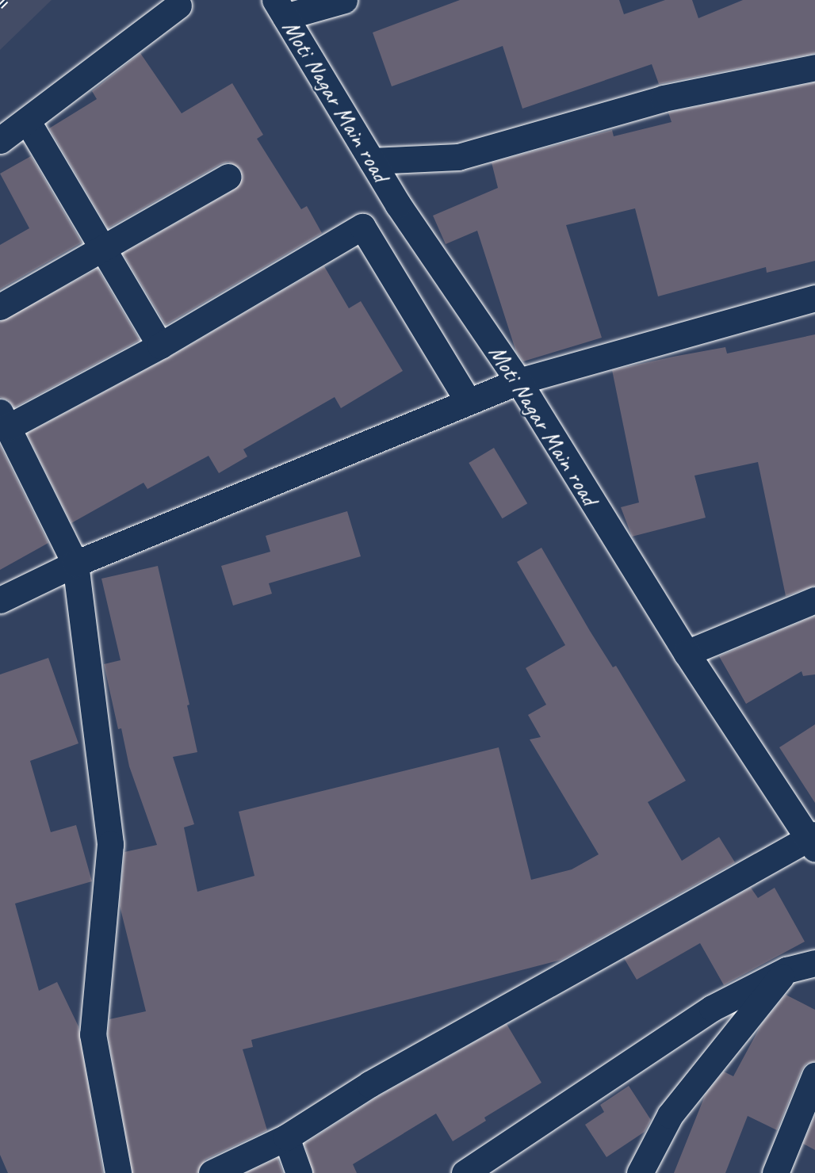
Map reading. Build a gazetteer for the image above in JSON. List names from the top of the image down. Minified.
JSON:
{"streets":{"street":["Moti Nagar Main road"]}}
